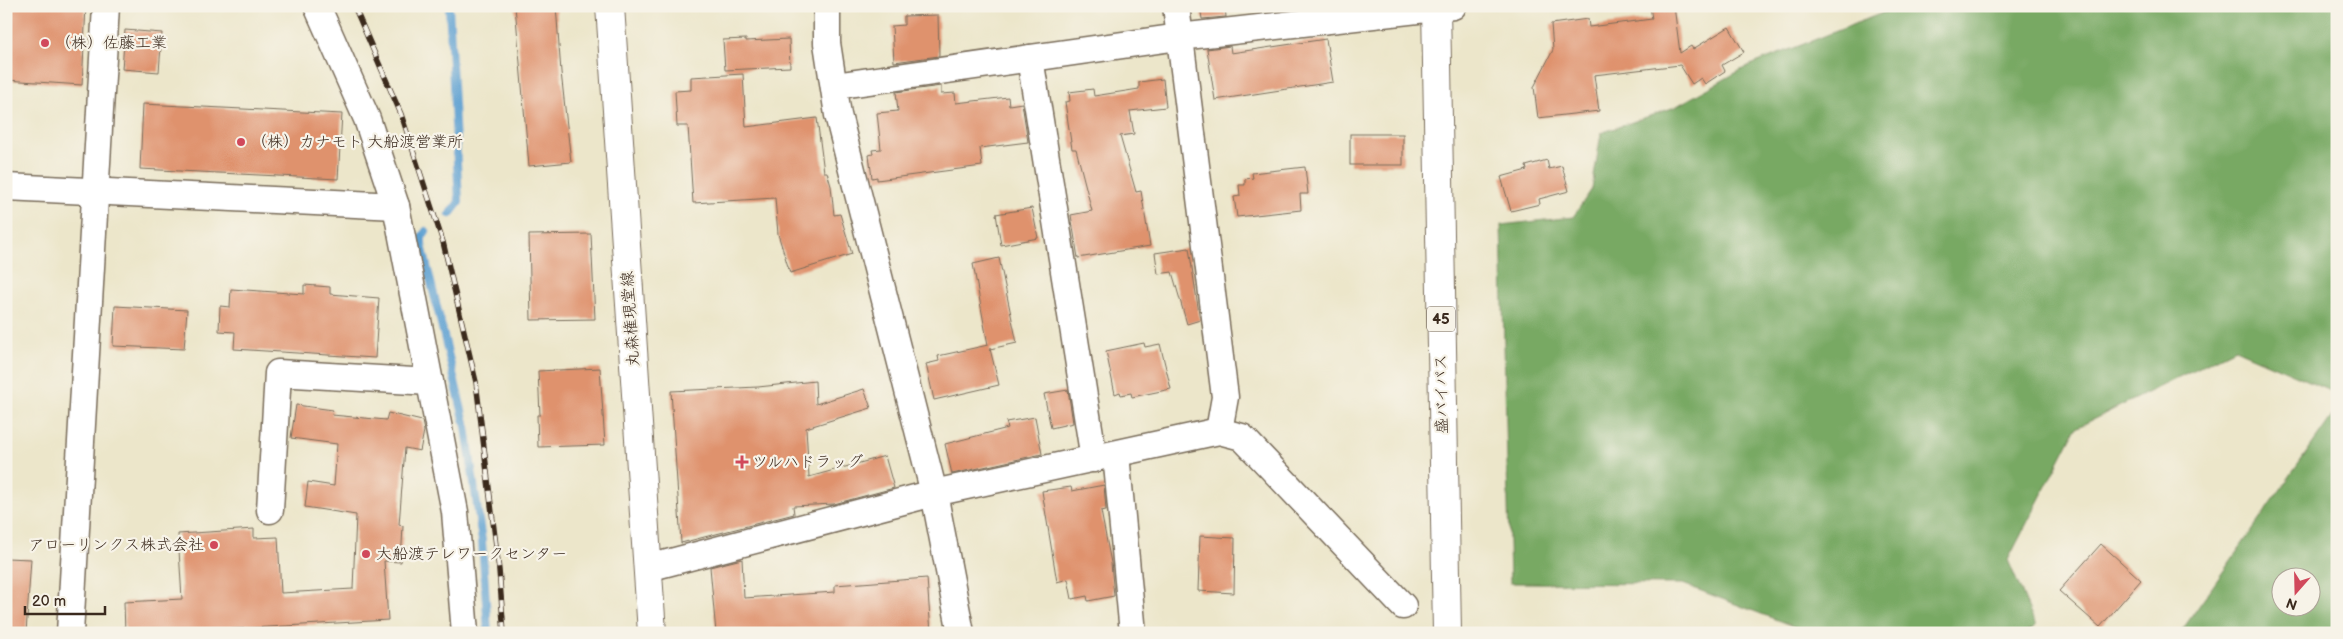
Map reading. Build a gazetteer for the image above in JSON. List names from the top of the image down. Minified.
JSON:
{"streets":{"main road":["丸森権現堂線","45","盛バイパス"]},"places":{"other":["（株）佐藤工業","（株）カナモト 大船渡営業所","アローリンクス株式会社","大船渡テレワークセンター"],"health":["ツルハドラッグ"]},"scale_bar":"20 m","north":"bottom"}
